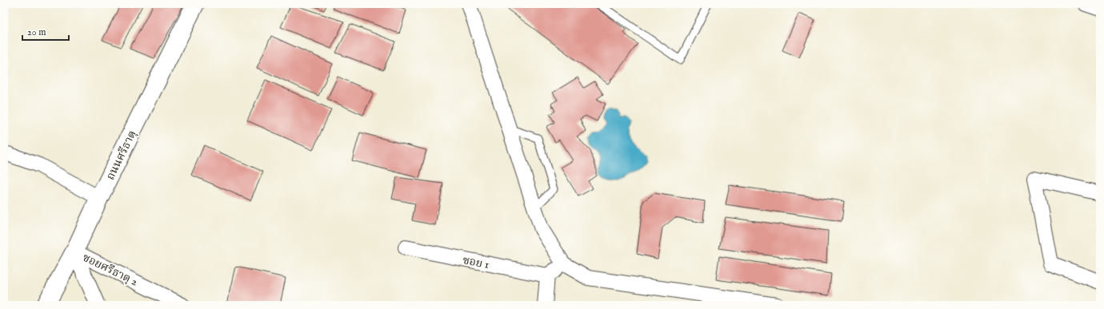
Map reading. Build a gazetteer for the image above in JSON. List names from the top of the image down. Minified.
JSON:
{"streets":{"street":["ถนนศรีธาตุ","ซอย 1","ซอยศรีธาตุ 2"]},"crossings":[["ถนนศรีธาตุ","ซอยศรีธาตุ 2"]],"scale_bar":"20 m"}
